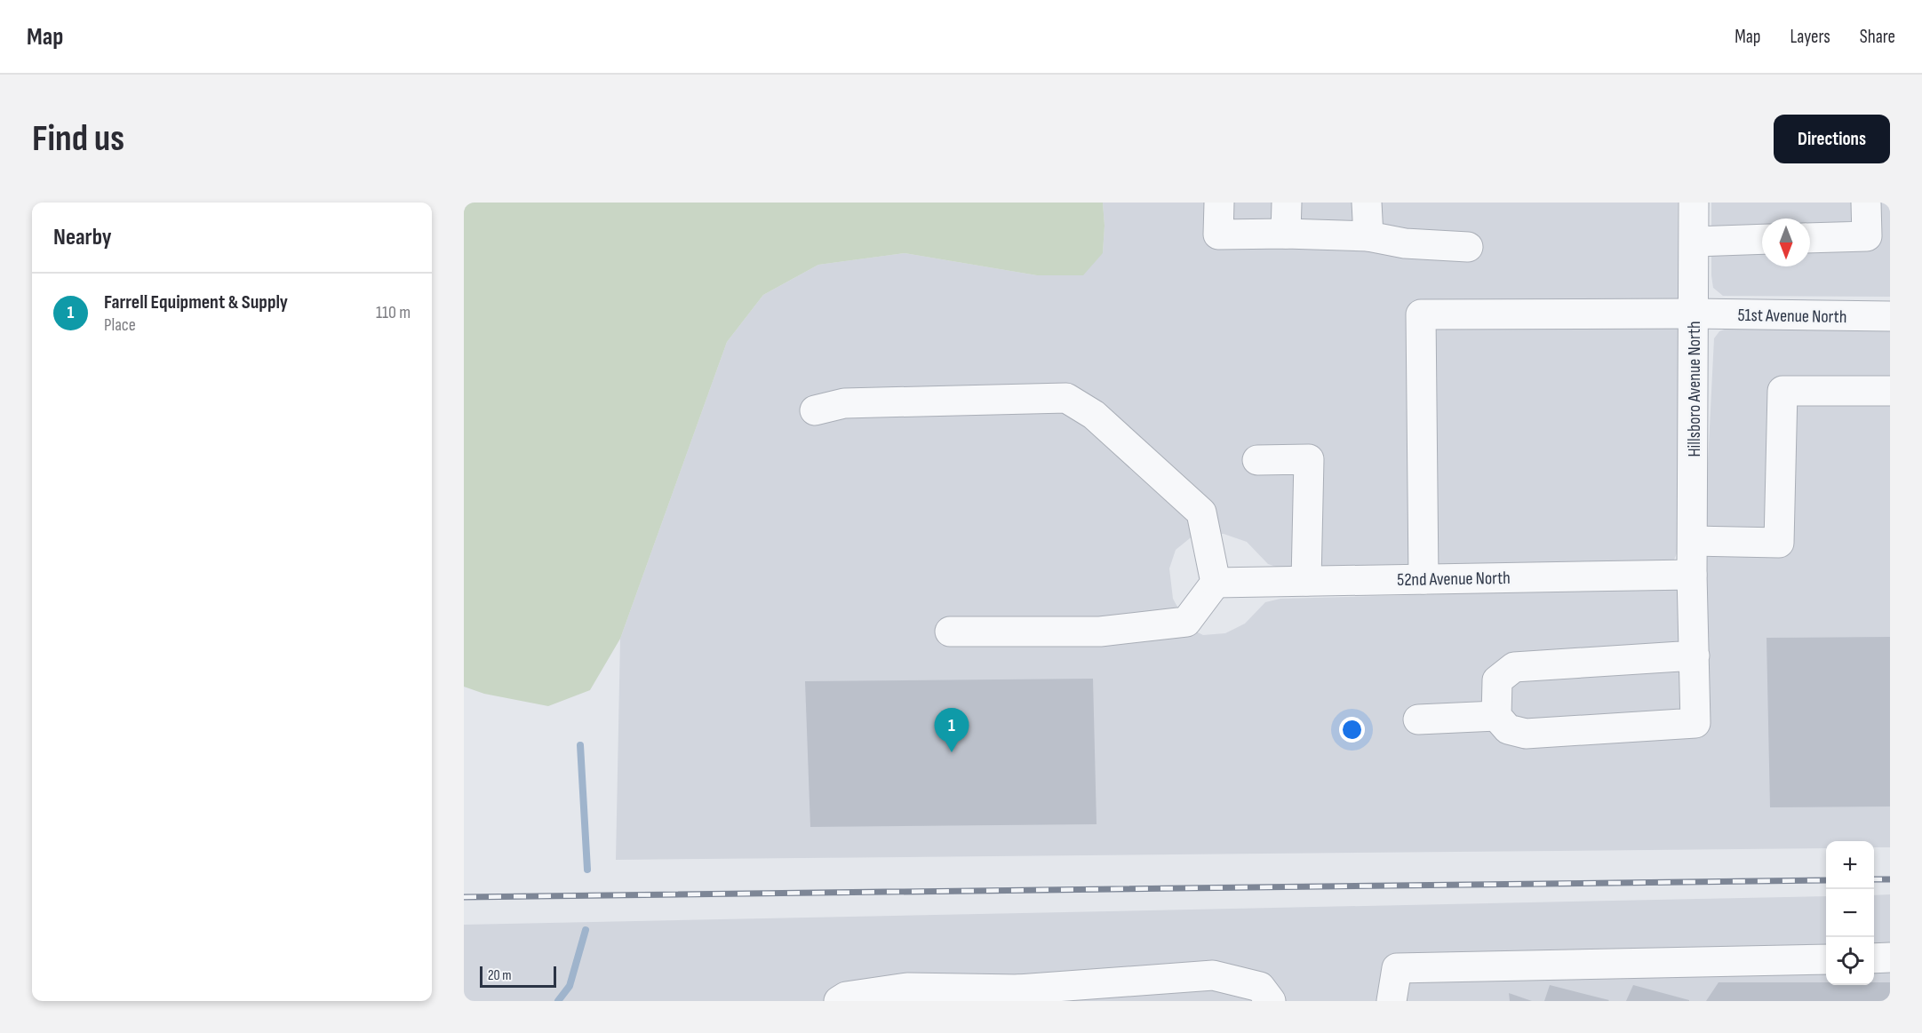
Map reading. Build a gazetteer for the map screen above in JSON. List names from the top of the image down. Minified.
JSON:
{"streets":{"street":["51st Avenue North","Hillsboro Avenue North","52nd Avenue North"]},"crossings":[["51st Avenue North","Hillsboro Avenue North"],["51st Avenue North","52nd Avenue North"],["Hillsboro Avenue North","52nd Avenue North"]],"scale_bar":"20 m","north":"bottom","page":{"header":"Map","nav":["Map","Layers","Share"],"buttons":"Directions","title":"Find us","heading":"Nearby","list":[{"mark":"1","name":"Farrell Equipment & Supply","note":"Place","value":"110 m"}],"pins":"1","map_buttons":["+","−"],"scale":"20 m"}}
